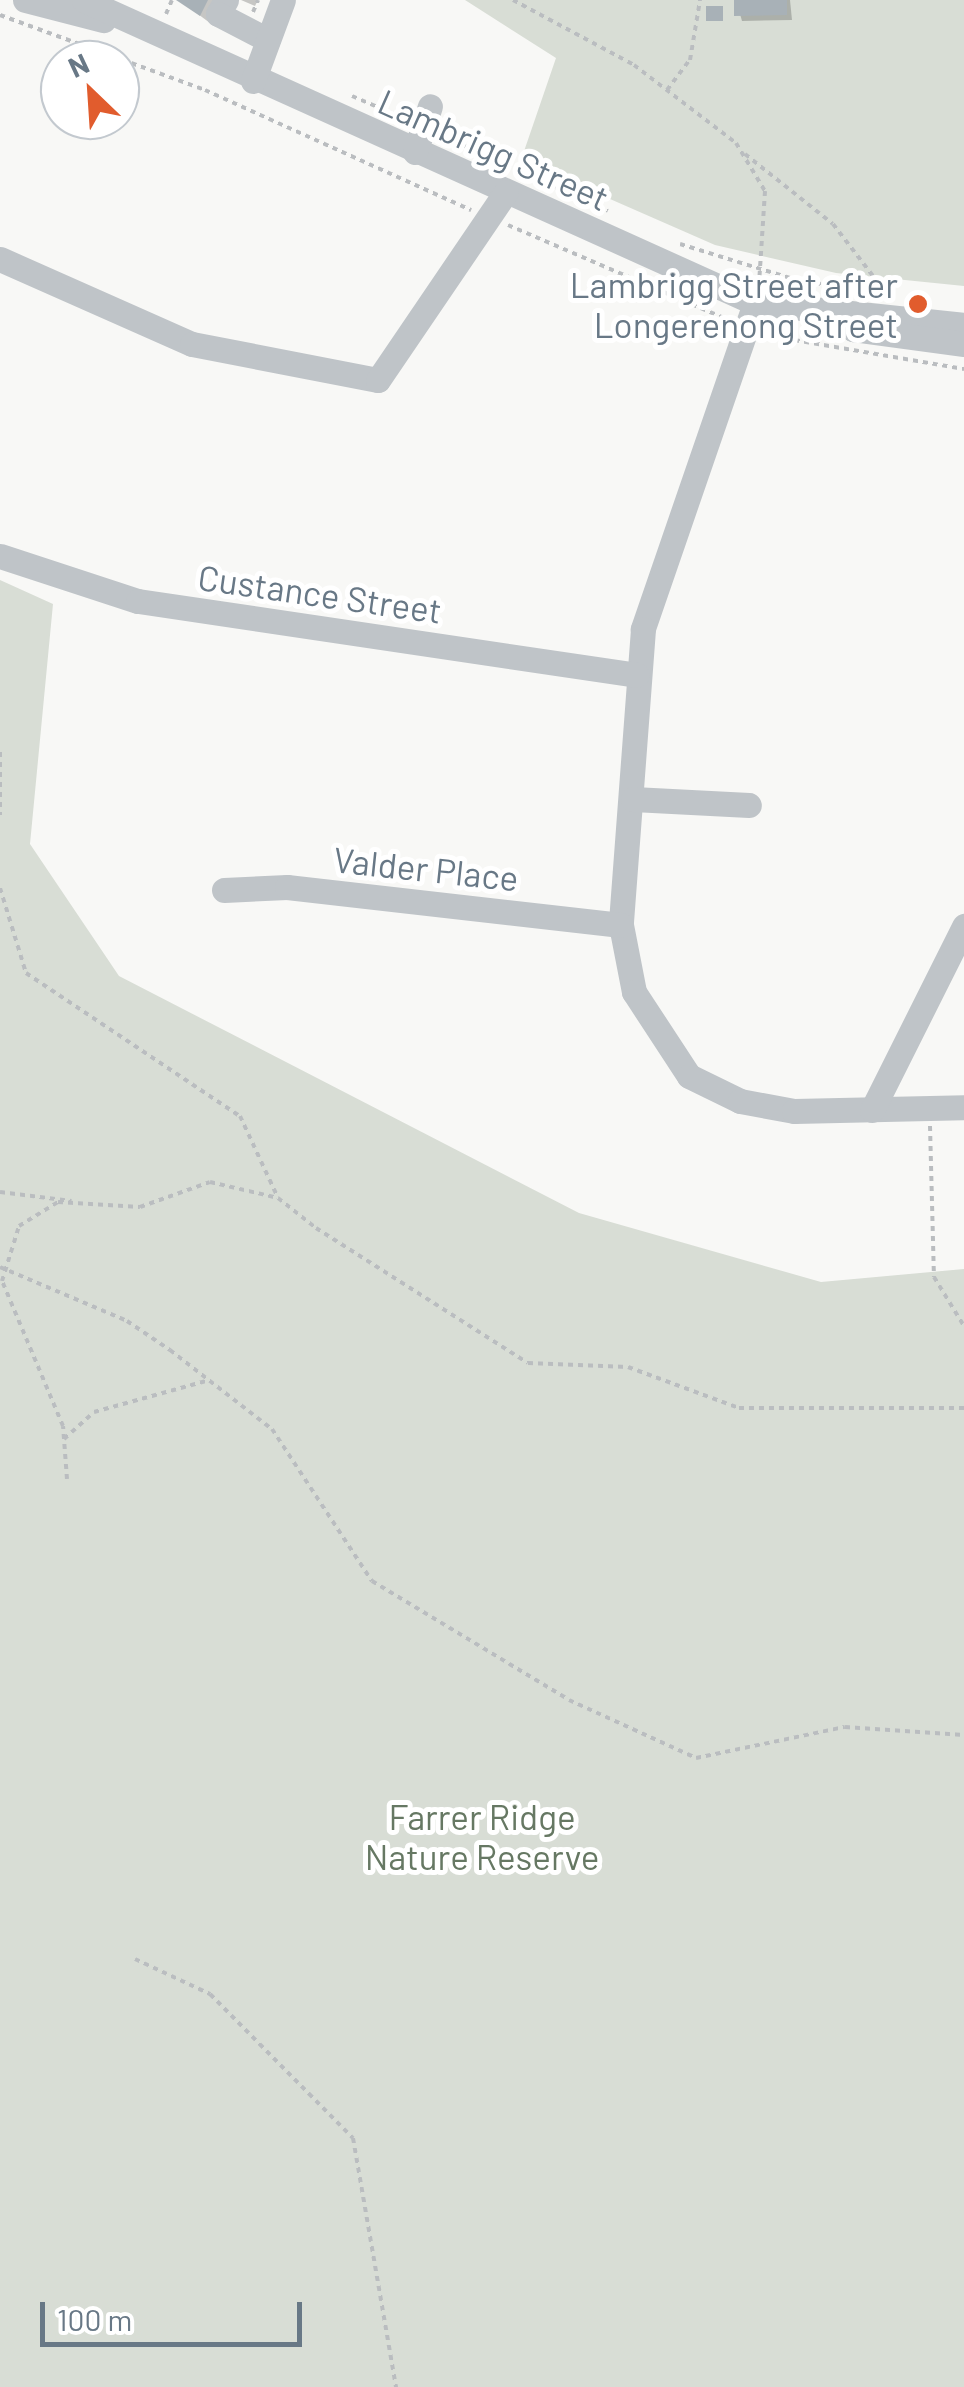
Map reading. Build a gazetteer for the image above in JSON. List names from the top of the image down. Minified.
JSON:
{"streets":{"street":["Lambrigg Street","Custance Street","Valder Place"]},"parks":["Farrer Ridge Nature Reserve"],"places":["Lambrigg Street after Longerenong Street"],"scale_bar":"100 m","north":"top left"}
